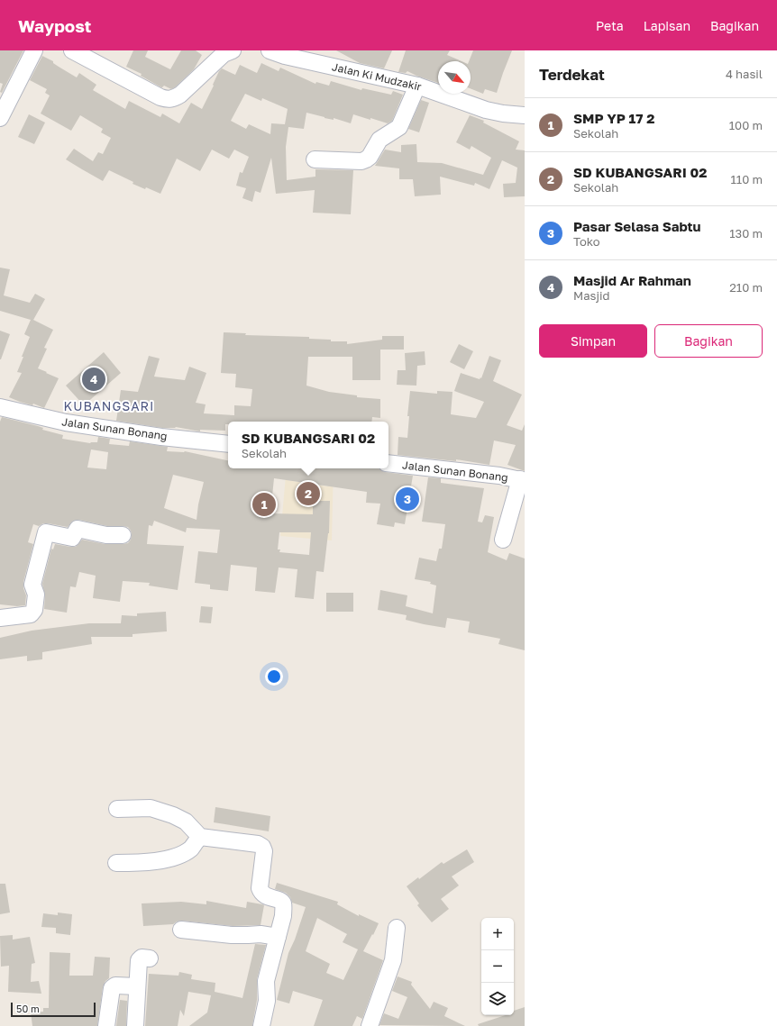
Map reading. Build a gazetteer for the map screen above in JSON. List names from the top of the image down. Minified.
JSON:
{"streets":{"street":["Jalan Ki Mudzakir","Jalan Sunan Bonang"]},"districts":["KUBANGSARI"],"scale_bar":"50 m","north":"bottom right","page":{"header":"Waypost","nav":["Peta","Lapisan","Bagikan"],"heading":["Terdekat","4 hasil"],"list":[{"mark":"1","name":"SMP YP 17 2","note":"Sekolah","value":"100 m"},{"mark":"2","name":"SD KUBANGSARI 02","note":"Sekolah","value":"110 m"},{"mark":"3","name":"Pasar Selasa Sabtu","note":"Toko","value":"130 m"},{"mark":"4","name":"Masjid Ar Rahman","note":"Masjid","value":"210 m"}],"buttons":["Simpan","Bagikan"],"pins":["4","2","3","1"],"popup":["SD KUBANGSARI 02","Sekolah"],"map_buttons":["+","−"],"scale":"50 m"}}
